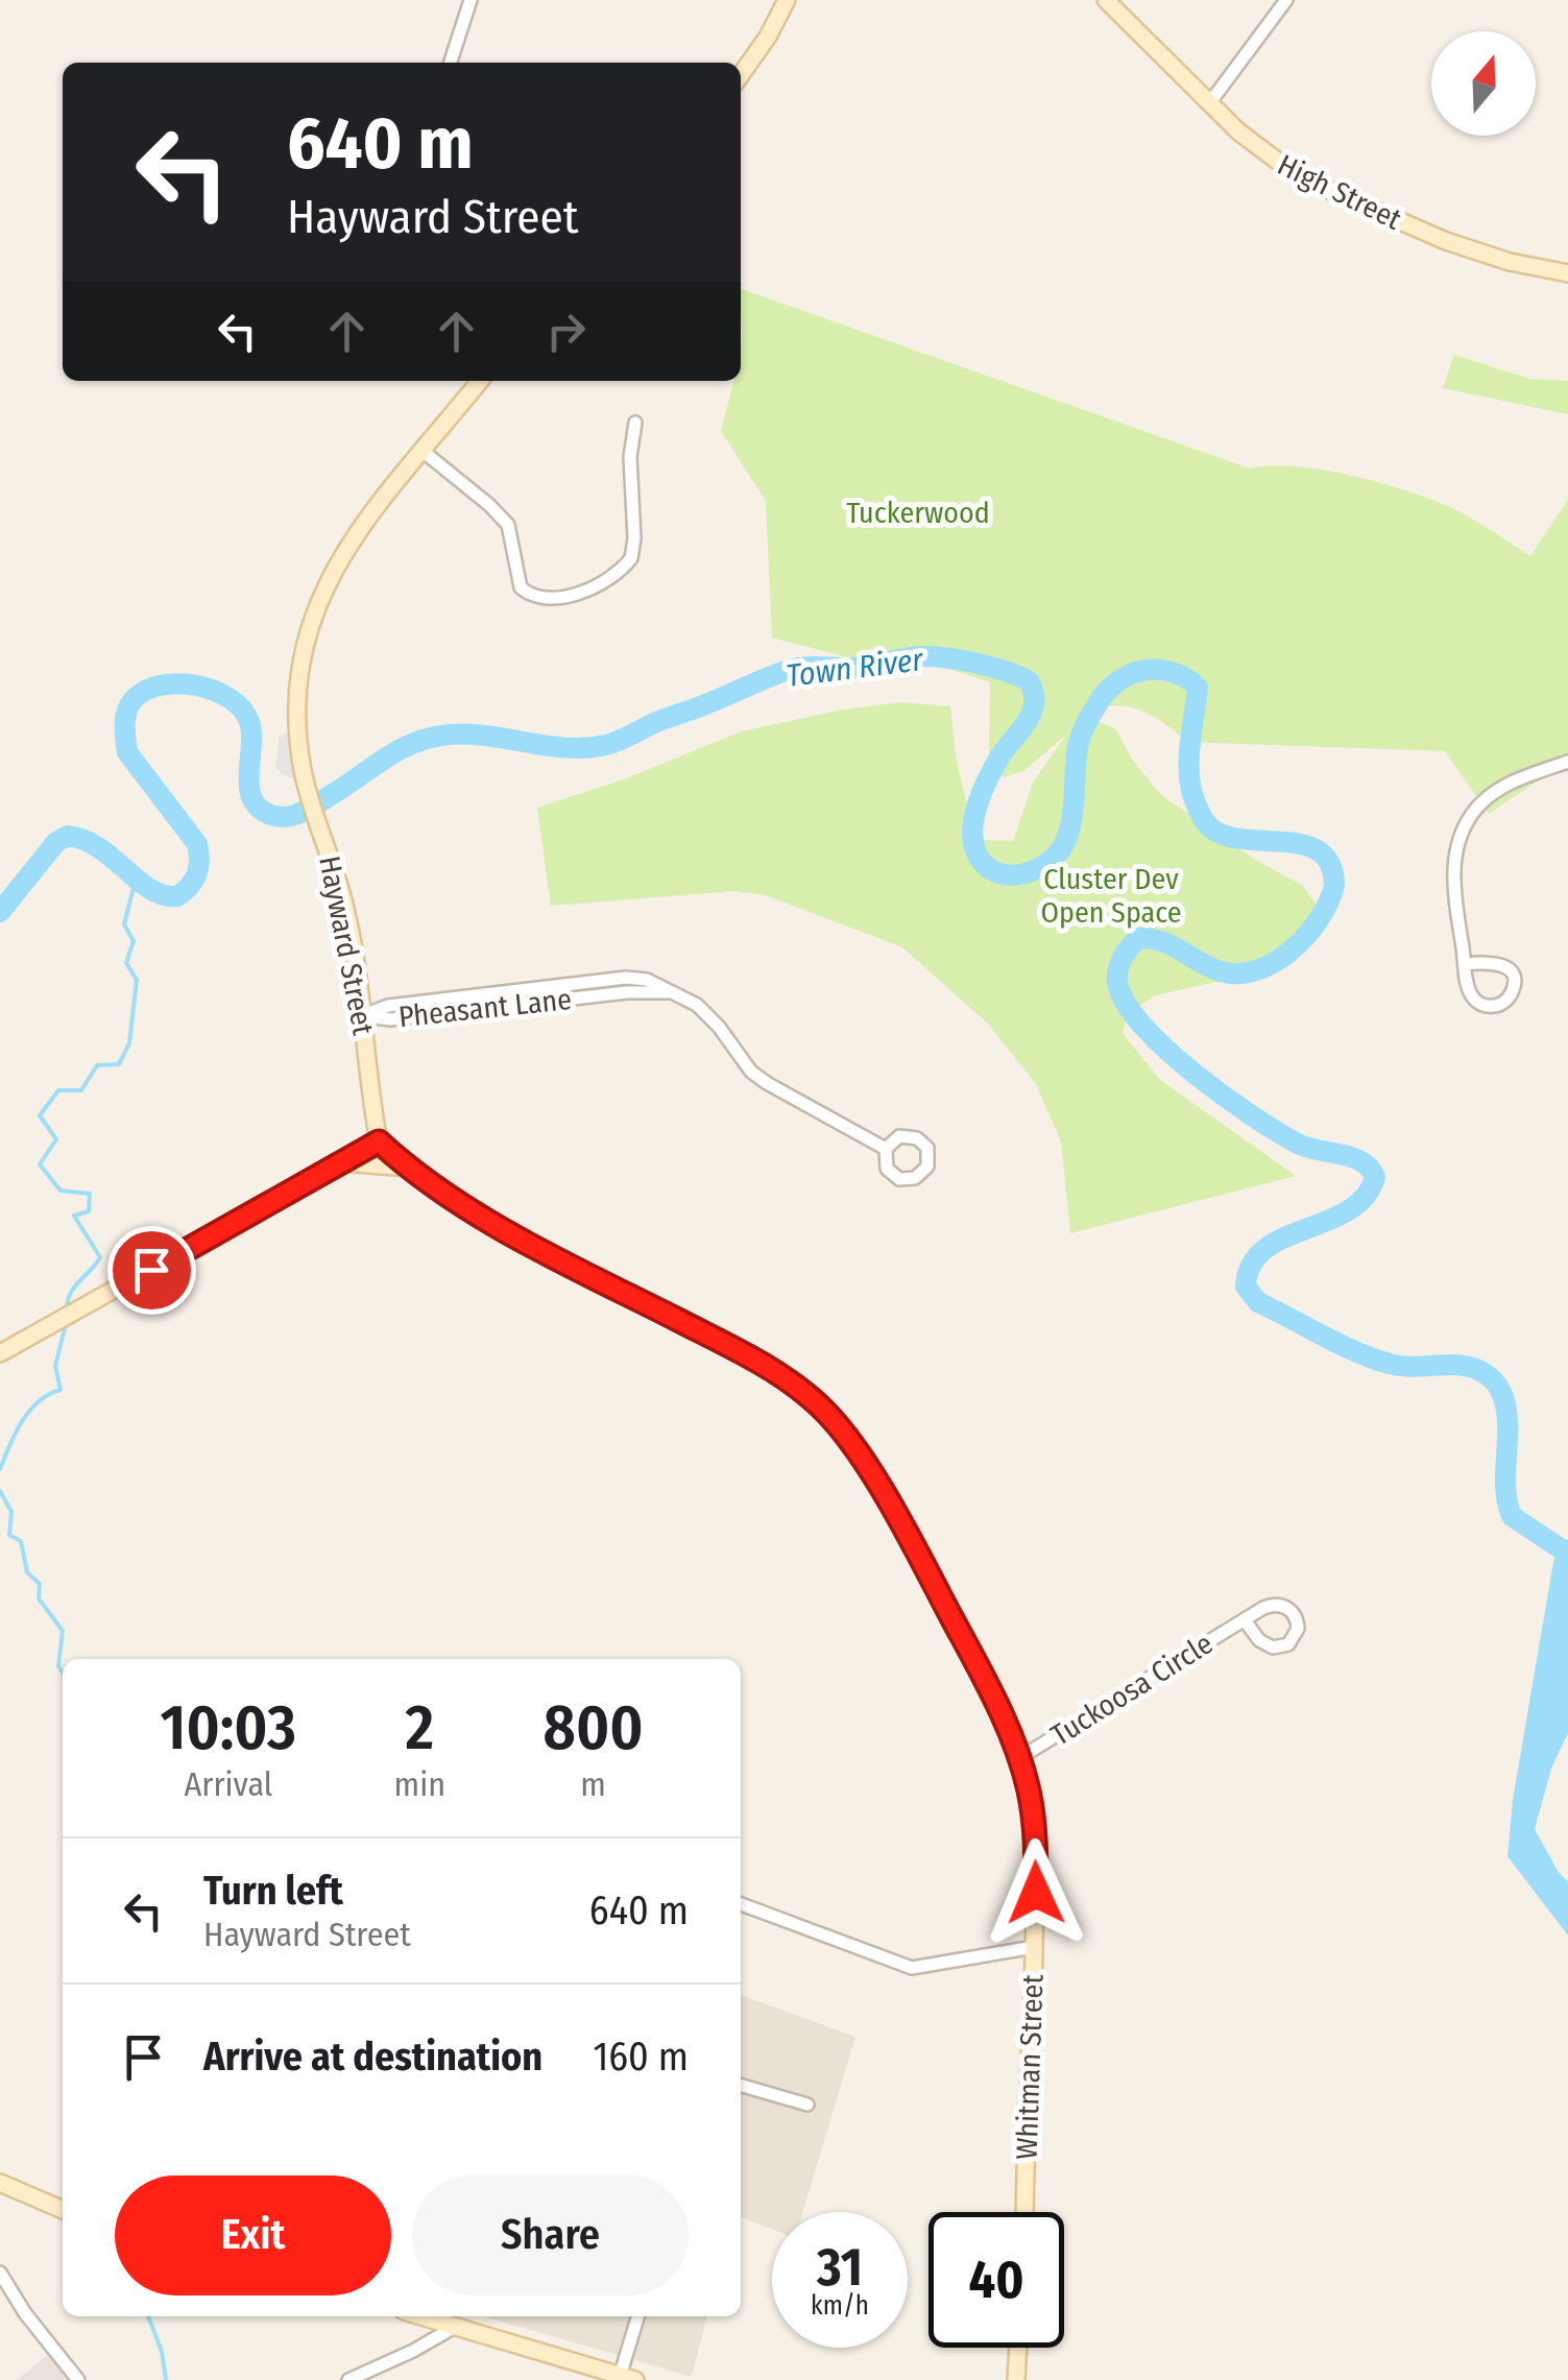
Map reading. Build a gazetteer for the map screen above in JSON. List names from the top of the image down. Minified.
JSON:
{"streets":{"street":["High Street","Hayward Street","Pheasant Lane","Tuckoosa Circle","Whitman Street"]},"crossings":[["Hayward Street","Pheasant Lane"],["Hayward Street","Whitman Street"],["Tuckoosa Circle","Whitman Street"]],"water":["Town River"],"parks":["Tuckerwood","Cluster Dev Open Space"],"north":"top","page":{"turn":["640 m","Hayward Street"],"eta":["10:03","Arrival","2","min","800","m"],"list":[{"name":"Turn left","note":"Hayward Street","value":"640 m"},{"name":"Arrive at destination","value":"160 m"}],"buttons":["Exit","Share"],"speed":"31 km/h","limit":"40"}}
